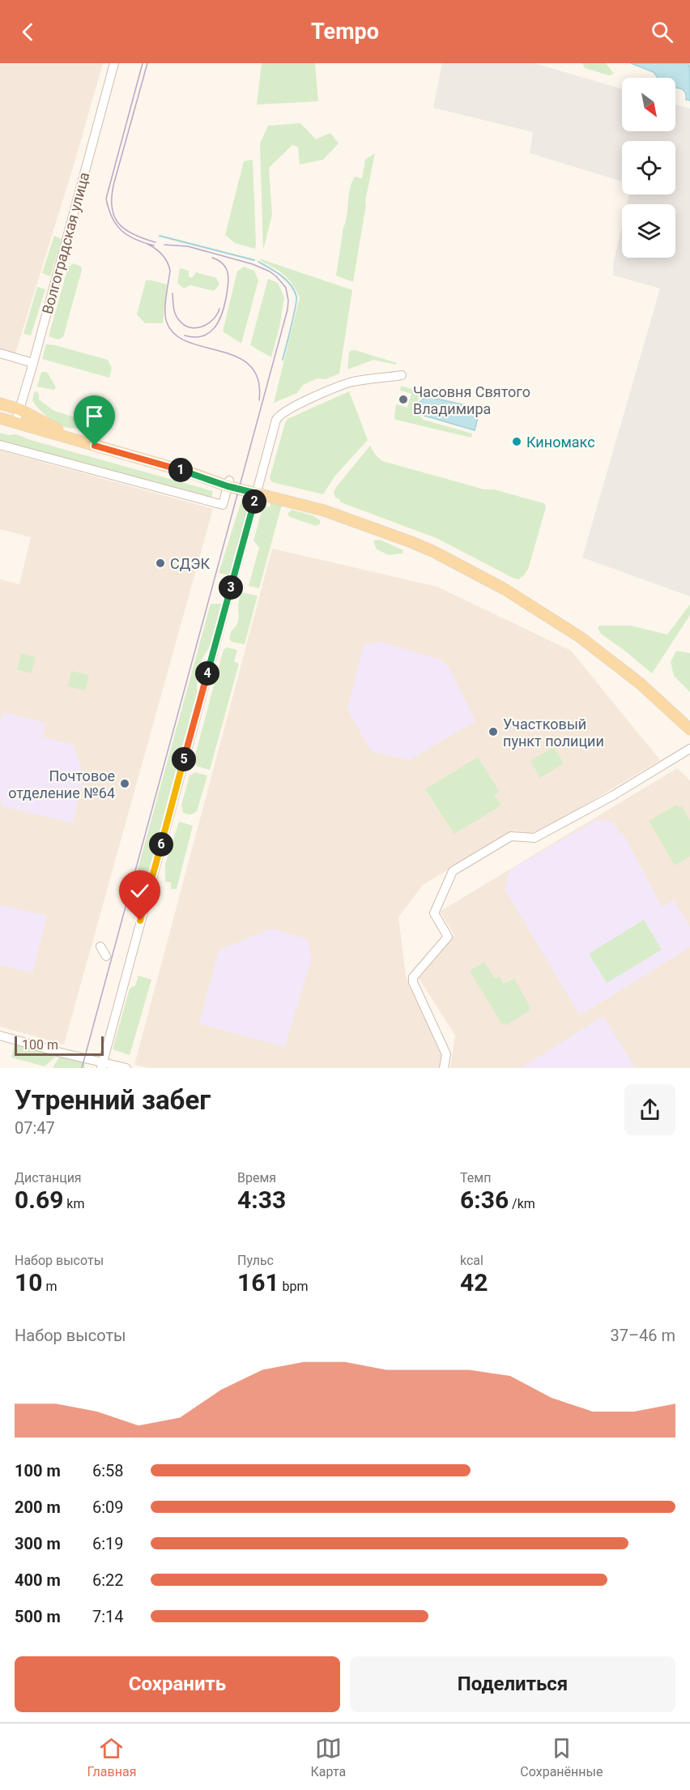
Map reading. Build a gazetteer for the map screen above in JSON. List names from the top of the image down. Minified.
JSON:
{"streets":{"street":["Волгоградская улица"]},"places":["Часовня Святого Владимира","Киномакс","СДЭК","Участковый пункт полиции","Почтовое отделение №64"],"scale_bar":"100 m","north":"bottom right","page":{"header":"Tempo","pins":["1","2","3","4","5","6"],"scale":"100 m","heading":["Утренний забег","07:47"],"stats":[["Дистанция","0.69 km"],["Время","4:33"],["Темп","6:36 /km"],["Набор высоты","10 m"],["Пульс","161 bpm"],["kcal","42"]],"chart":["Набор высоты","37–46 m"],"list":[{"name":"100 m","note":"6:58"},{"name":"200 m","note":"6:09"},{"name":"300 m","note":"6:19"},{"name":"400 m","note":"6:22"},{"name":"500 m","note":"7:14"}],"buttons":["Сохранить","Поделиться"],"tabs":["Главная","Карта","Сохранённые"]}}
